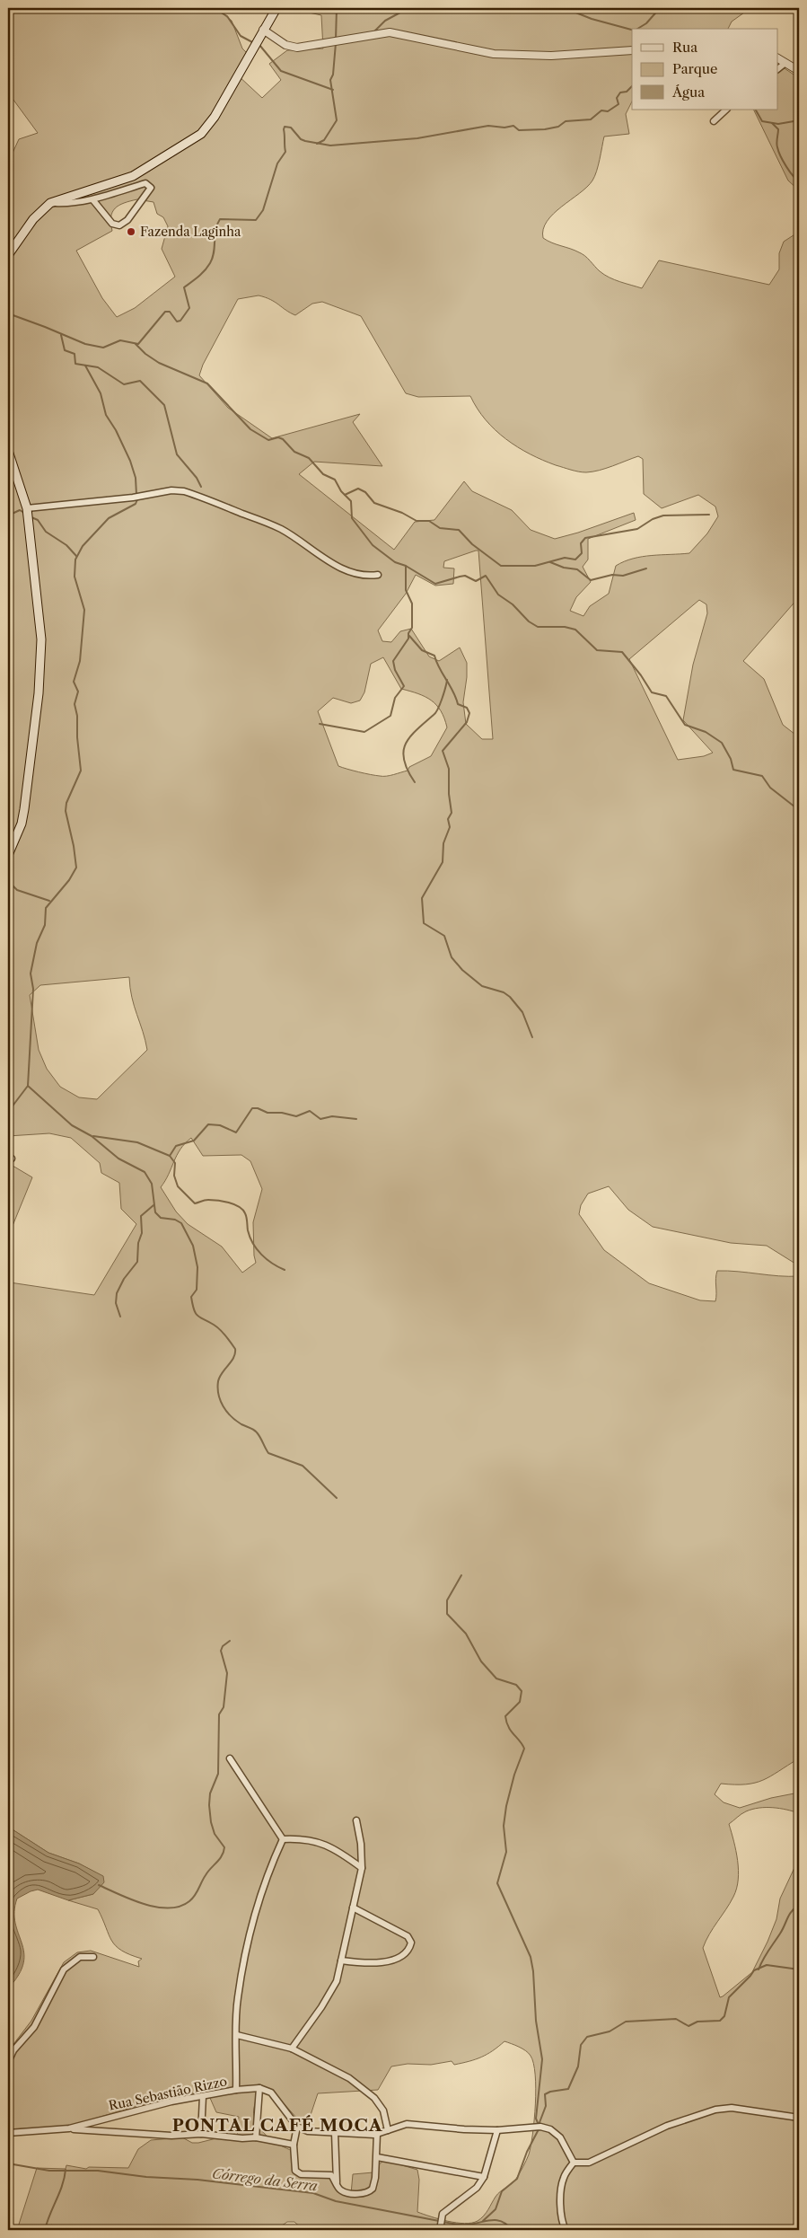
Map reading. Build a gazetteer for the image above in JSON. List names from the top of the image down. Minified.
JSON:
{"streets":{"street":["Rua Sebastião Rizzo"]},"districts":["PONTAL CAFÉ MOCA"],"water":["Córrego da Serra"],"places":["Fazenda Laginha"],"legend":["Rua","Parque","Água"]}
